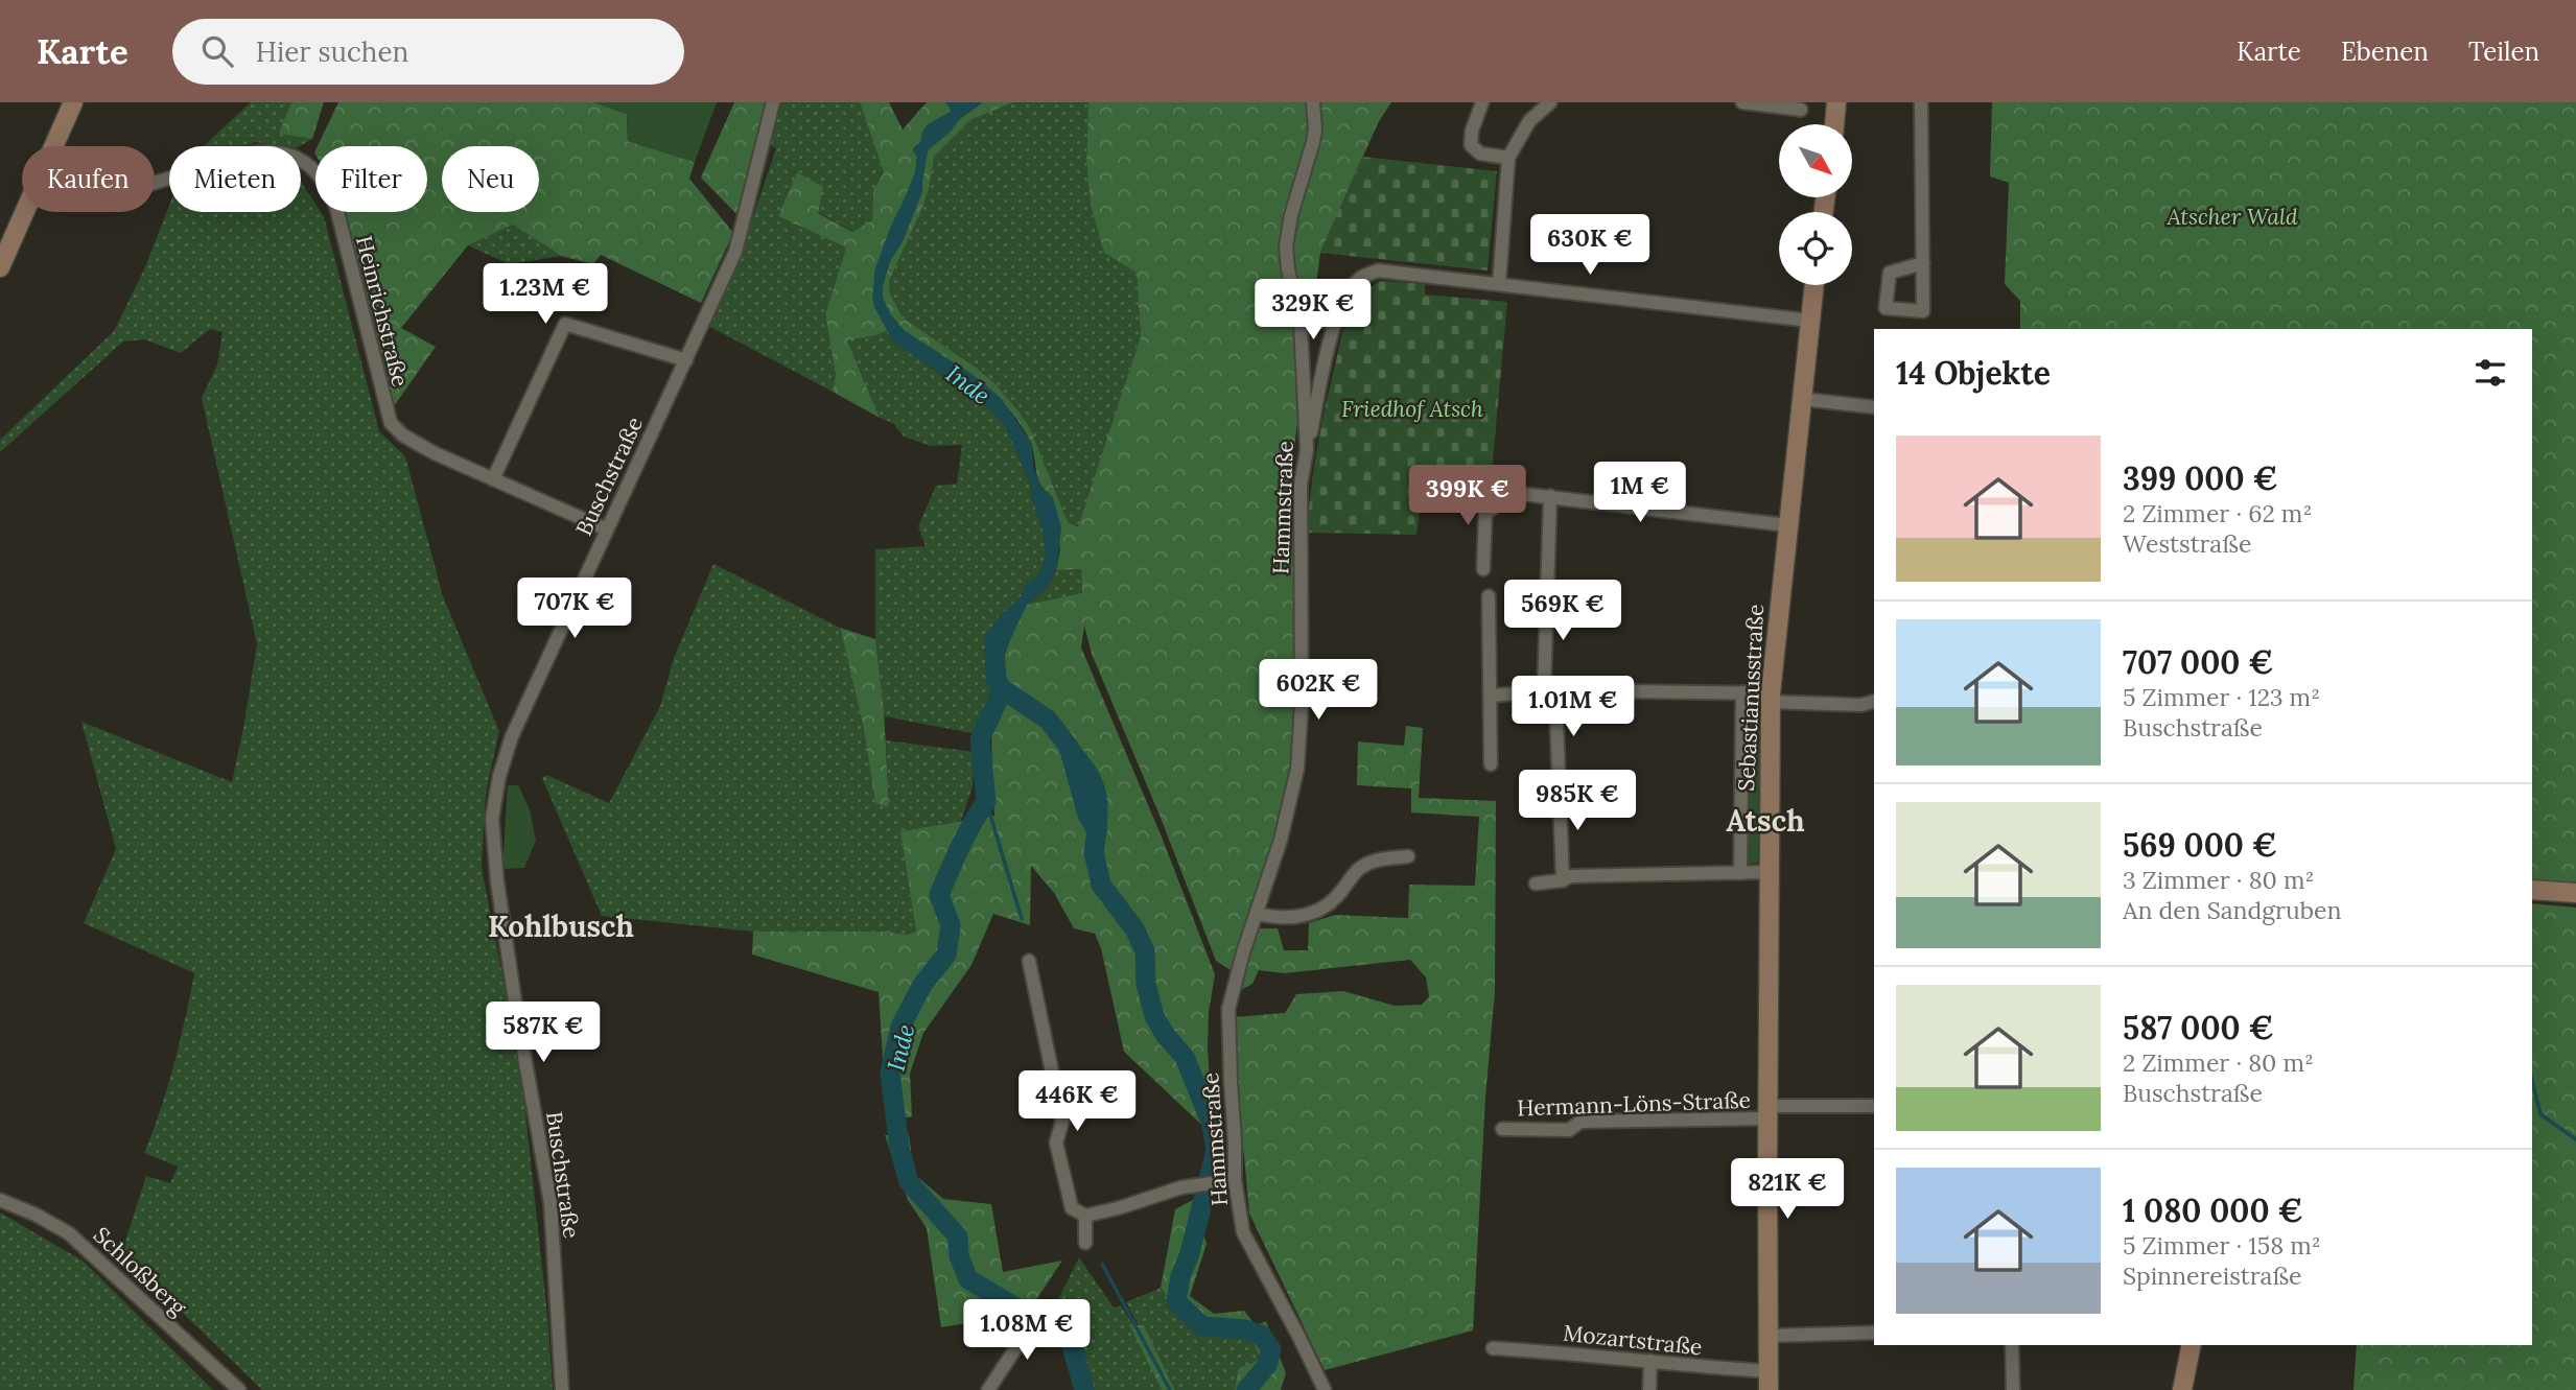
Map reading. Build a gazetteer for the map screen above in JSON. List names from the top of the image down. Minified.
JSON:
{"streets":{"main road":["Sebastianusstraße"],"street":["Heinrichstraße","Buschstraße","Hammstraße","Hermann-Löns-Straße","Schloßberg","Mozartstraße"]},"crossings":[["Heinrichstraße","Buschstraße"],["Sebastianusstraße","Hermann-Löns-Straße"],["Sebastianusstraße","Mozartstraße"]],"districts":["Atsch","Kohlbusch"],"water":["Inde"],"parks":["Atscher Wald","Friedhof Atsch"],"north":"bottom right","page":{"header":"Karte","search":"Hier suchen","nav":["Karte","Ebenen","Teilen"],"chip":["Kaufen","Mieten","Filter","Neu"],"price":["630K €","1.23M €","329K €","1M €","399K €","707K €","569K €","602K €","1.01M €","985K €","587K €","446K €","821K €","1.08M €"],"heading":"14 Objekte","list":[{"name":"399 000 €","note":"2 Zimmer · 62 m² · Weststraße"},{"name":"707 000 €","note":"5 Zimmer · 123 m² · Buschstraße"},{"name":"569 000 €","note":"3 Zimmer · 80 m² · An den Sandgruben"},{"name":"587 000 €","note":"2 Zimmer · 80 m² · Buschstraße"},{"name":"1 080 000 €","note":"5 Zimmer · 158 m² · Spinnereistraße"}]}}
